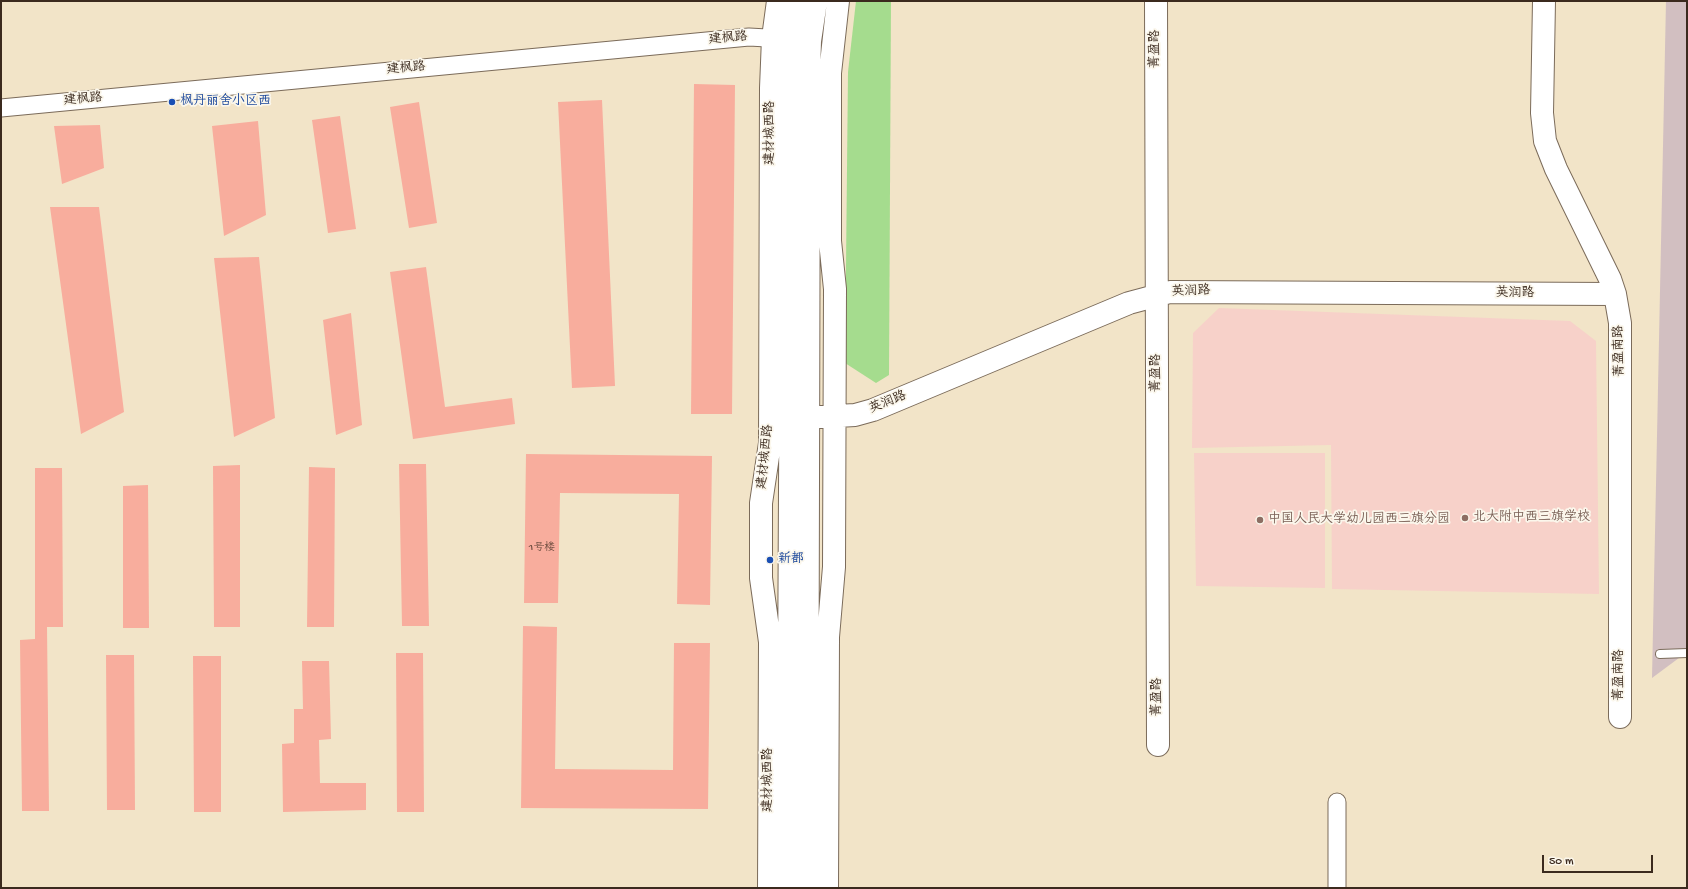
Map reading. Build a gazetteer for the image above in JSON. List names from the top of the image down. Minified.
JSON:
{"streets":{"street":["建枫路","菁盈路","建材城西路","英润路","菁盈南路"]},"crossings":[["建枫路","建材城西路"],["菁盈路","英润路"],["建材城西路","英润路"],["英润路","菁盈南路"]],"places":["枫丹丽舍小区西","北大附中西三旗学校","中国人民大学幼儿园西三旗分园","新都"],"house_numbers":["1号楼"],"scale_bar":"50 m"}
